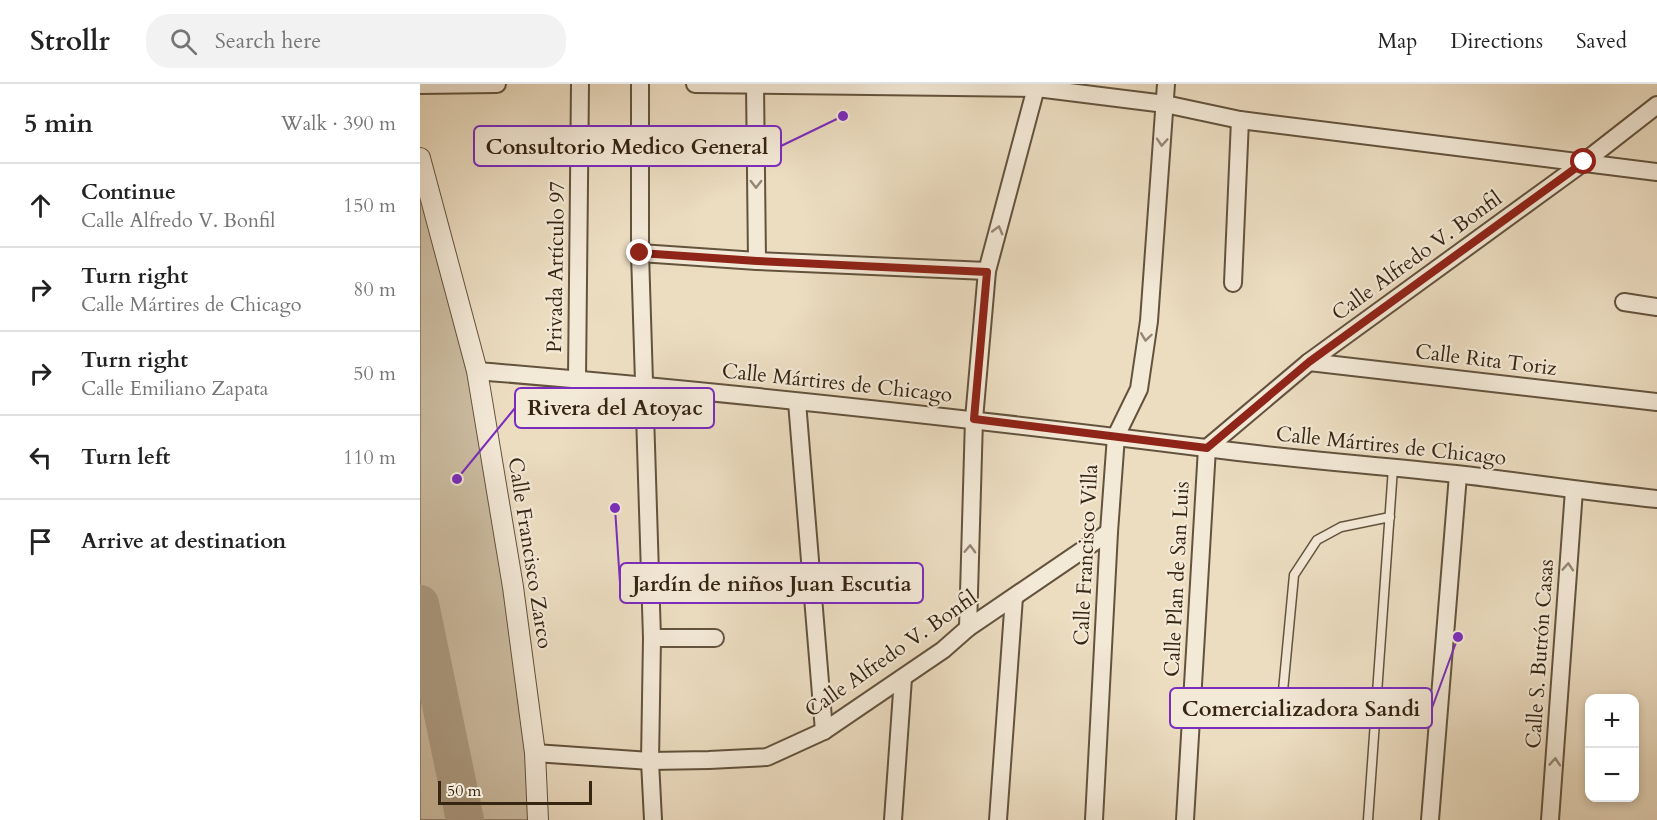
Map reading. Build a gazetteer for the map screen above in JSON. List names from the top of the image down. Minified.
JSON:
{"streets":{"street":["Calle Alfredo V. Bonfil","Privada Artículo 97","Calle Rita Toriz","Calle Mártires de Chicago","Calle Francisco Zarco","Calle Francisco Villa","Calle Plan de San Luis","Calle S. Butrón Casas"]},"crossings":[["Calle Alfredo V. Bonfil","Calle Rita Toriz"],["Calle Alfredo V. Bonfil","Calle Mártires de Chicago"],["Calle Alfredo V. Bonfil","Calle Francisco Zarco"],["Calle Alfredo V. Bonfil","Calle Francisco Villa"],["Calle Alfredo V. Bonfil","Calle Plan de San Luis"],["Privada Artículo 97","Calle Mártires de Chicago"],["Calle Mártires de Chicago","Calle Francisco Zarco"],["Calle Mártires de Chicago","Calle Francisco Villa"],["Calle Mártires de Chicago","Calle Plan de San Luis"],["Calle Mártires de Chicago","Calle S. Butrón Casas"]],"places":["Consultorio Medico General","Rivera del Atoyac","Jardín de niños Juan Escutia","Comercializadora Sandi"],"scale_bar":"50 m","page":{"header":"Strollr","search":"Search here","nav":["Map","Directions","Saved"],"heading":["5 min","Walk · 390 m"],"list":[["Continue","Calle Alfredo V. Bonfil","150 m"],["Turn right","Calle Mártires de Chicago","80 m"],["Turn right","Calle Emiliano Zapata","50 m"],["Turn left","110 m"],"Arrive at destination"],"map_buttons":["+","−"],"scale":"50 m"}}
